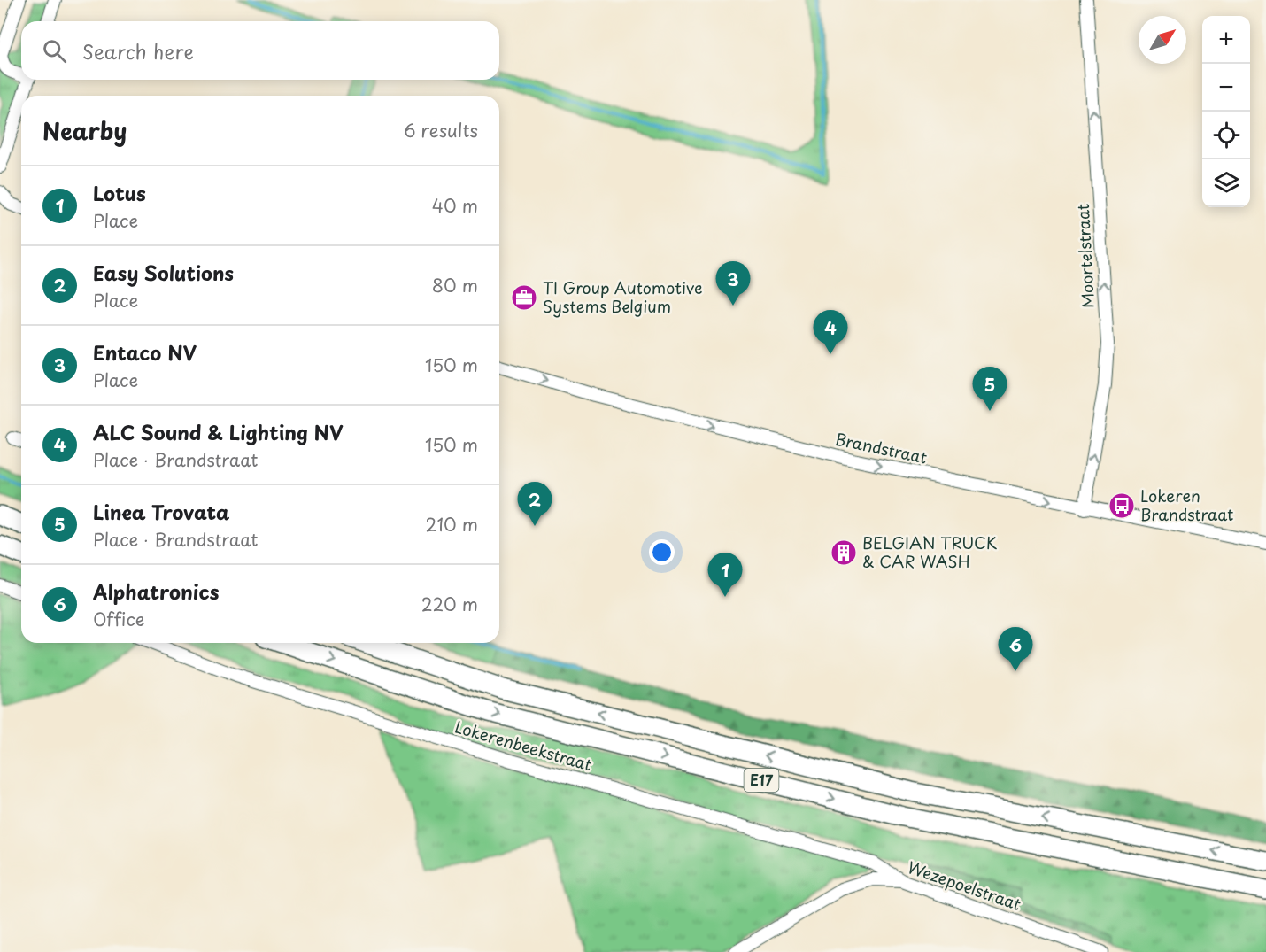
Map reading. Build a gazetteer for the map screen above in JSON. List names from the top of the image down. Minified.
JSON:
{"streets":{"highway":["E17"],"street":["Moortelstraat","Brandstraat","Lokerenbeekstraat","Wezepoelstraat"]},"crossings":[["Moortelstraat","Brandstraat"],["Lokerenbeekstraat","Wezepoelstraat"]],"one_way":["Moortelstraat","Brandstraat"],"places":{"office":["TI Group Automotive Systems Belgium"],"bus stop":["Lokeren Brandstraat"],"building":["BELGIAN TRUCK & CAR WASH"]},"north":"top right","page":{"map_buttons":["+","−"],"search":"Search here","heading":["Nearby","6 results"],"list":[{"mark":"1","name":"Lotus","note":"Place","value":"40 m"},{"mark":"2","name":"Easy Solutions","note":"Place","value":"80 m"},{"mark":"3","name":"Entaco NV","note":"Place","value":"150 m"},{"mark":"4","name":"ALC Sound & Lighting NV","note":"Place · Brandstraat","value":"150 m"},{"mark":"5","name":"Linea Trovata","note":"Place · Brandstraat","value":"210 m"},{"mark":"6","name":"Alphatronics","note":"Office","value":"220 m"}],"pins":["3","4","5","2","1","6"]}}
